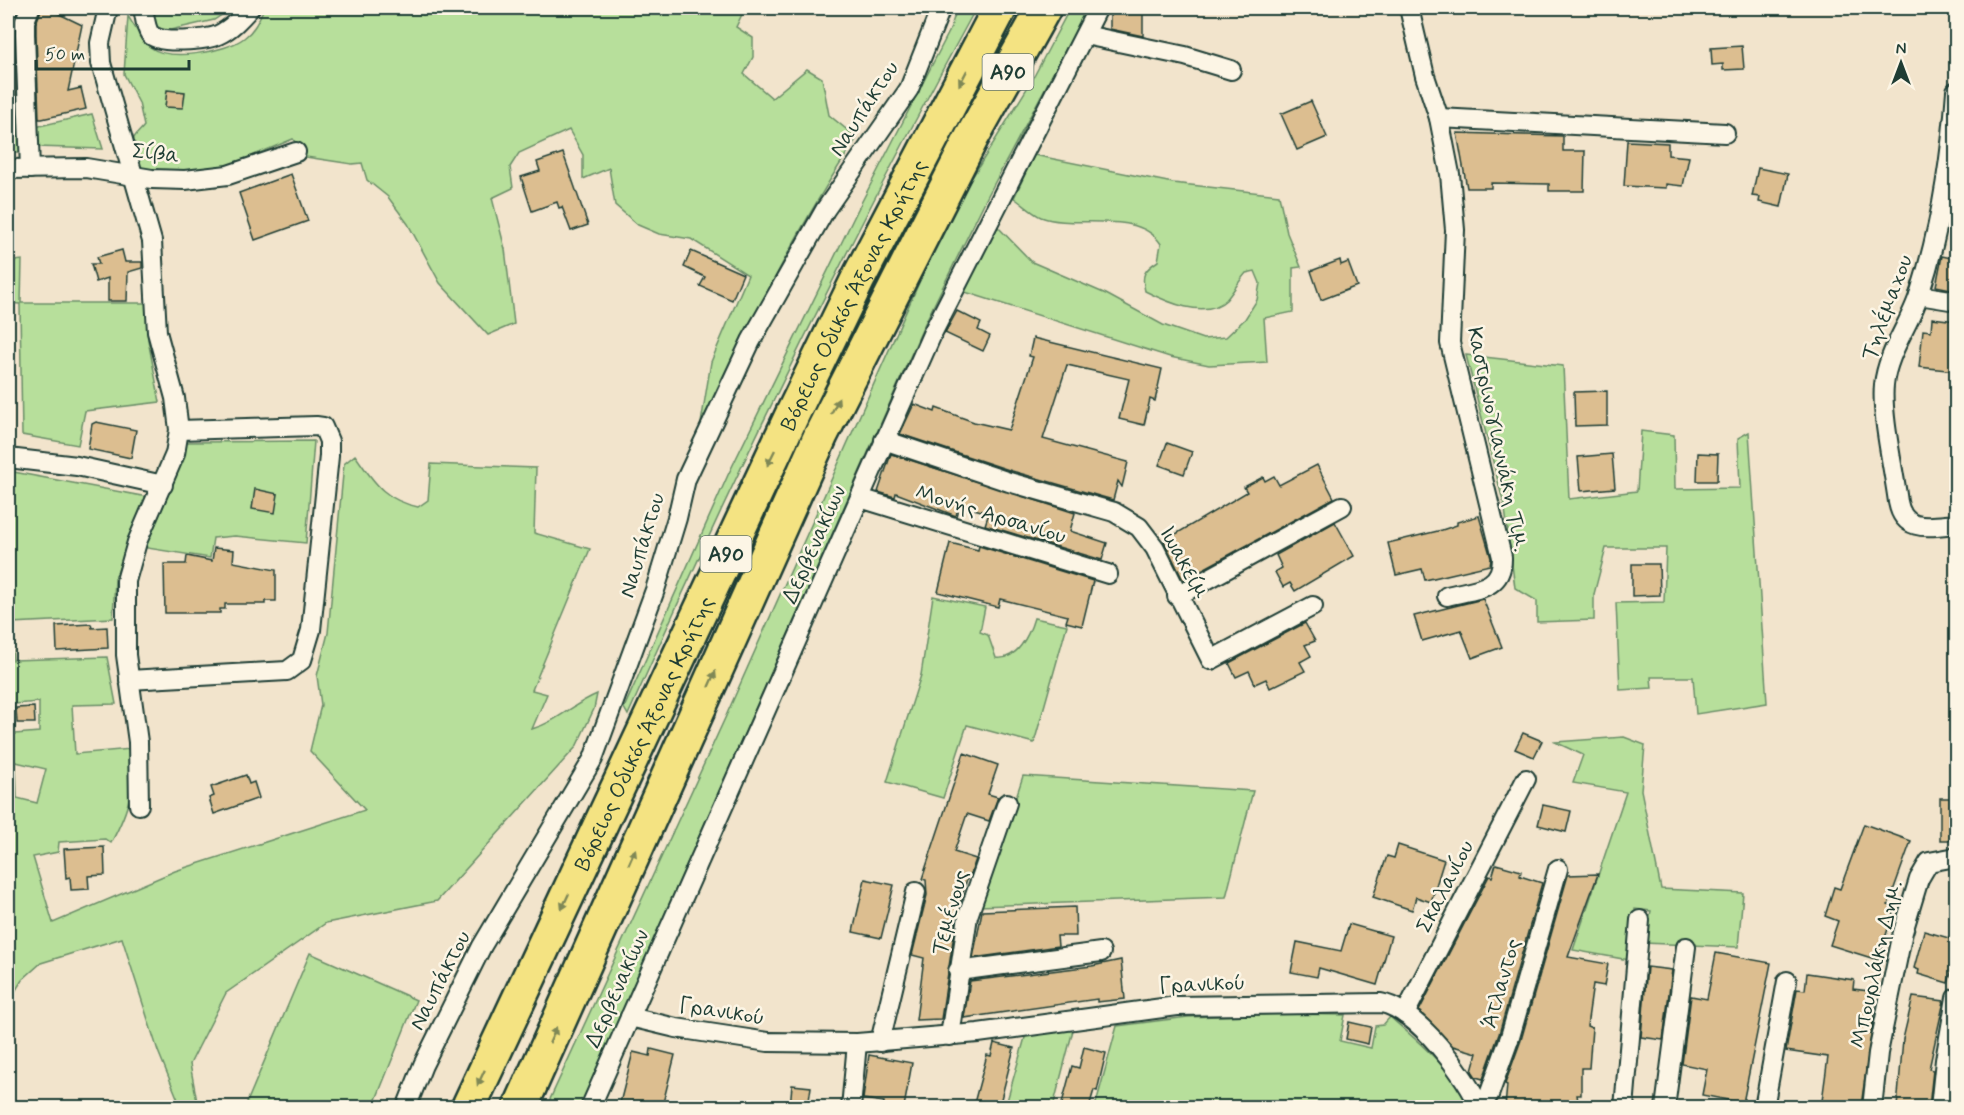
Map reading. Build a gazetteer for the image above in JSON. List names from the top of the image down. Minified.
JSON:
{"streets":{"highway":["Α90","Βόρειος Οδικός Άξονας Κρήτης"],"street":["Ναυπάκτου","Σίβα","Τηλέμαχου","Καστρινογιαννάκη Τιμ.","Μονής Αρσανίου","Δερβενακίων","Ιωακείμ","Σκαλανίου","Τεμένους","Μπουρλάκη Δημ.","Γρανικού","Άτλαντος"]},"crossings":[["Μονής Αρσανίου","Δερβενακίων"],["Δερβενακίων","Ιωακείμ"],["Δερβενακίων","Γρανικού"],["Σκαλανίου","Γρανικού"],["Τεμένους","Γρανικού"],["Γρανικού","Άτλαντος"]],"scale_bar":"50 m","north":"top"}
